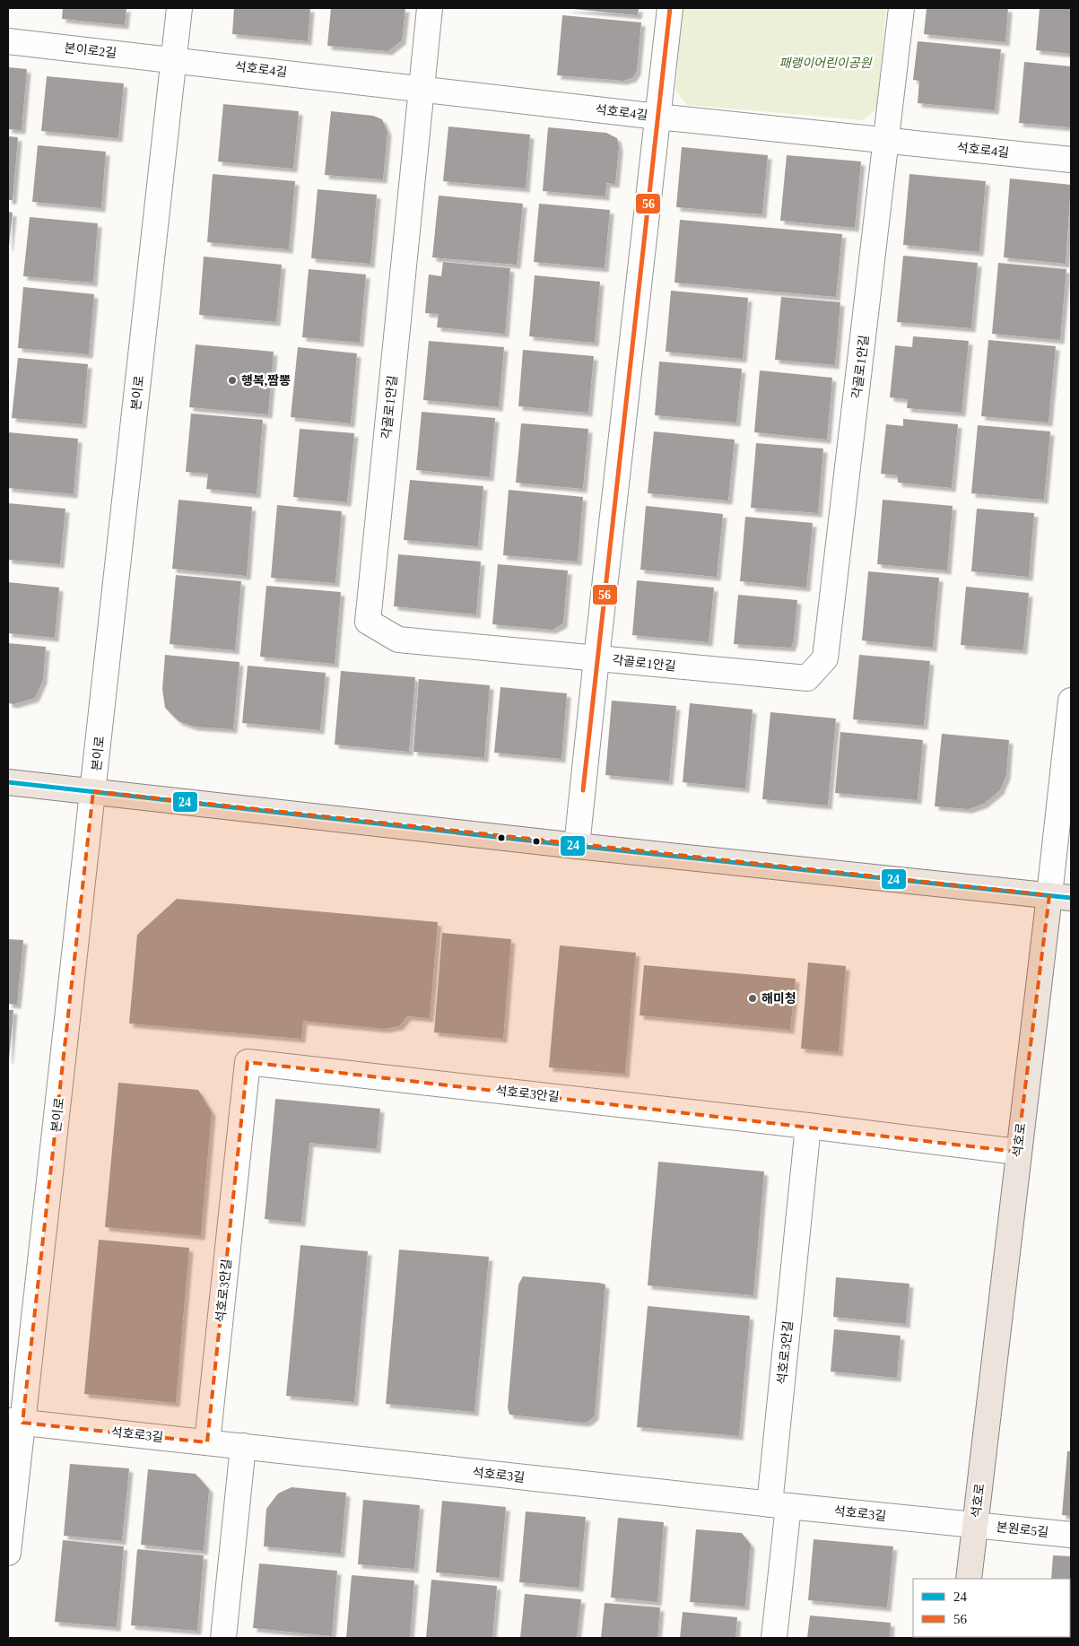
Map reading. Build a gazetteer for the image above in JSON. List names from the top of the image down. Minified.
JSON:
{"streets":{"main road":["석호로"],"street":["본이로2길","석호로4길","각골로1안길","본이로","석호로3안길","석호로3길","본원로5길"]},"crossings":[["본이로2길","석호로4길"],["본이로2길","본이로"],["석호로4길","각골로1안길"],["석호로4길","본이로"],["본이로","석호로3길"],["석호로3안길","석호로3길"],["석호로","석호로3길"],["석호로","본원로5길"],["석호로3길","본원로5길"]],"parks":["패랭이어린이공원"],"places":["행복,짬뽕","해미청"],"lines":["transit line 56","transit line 24"],"legend":["24","56"]}
